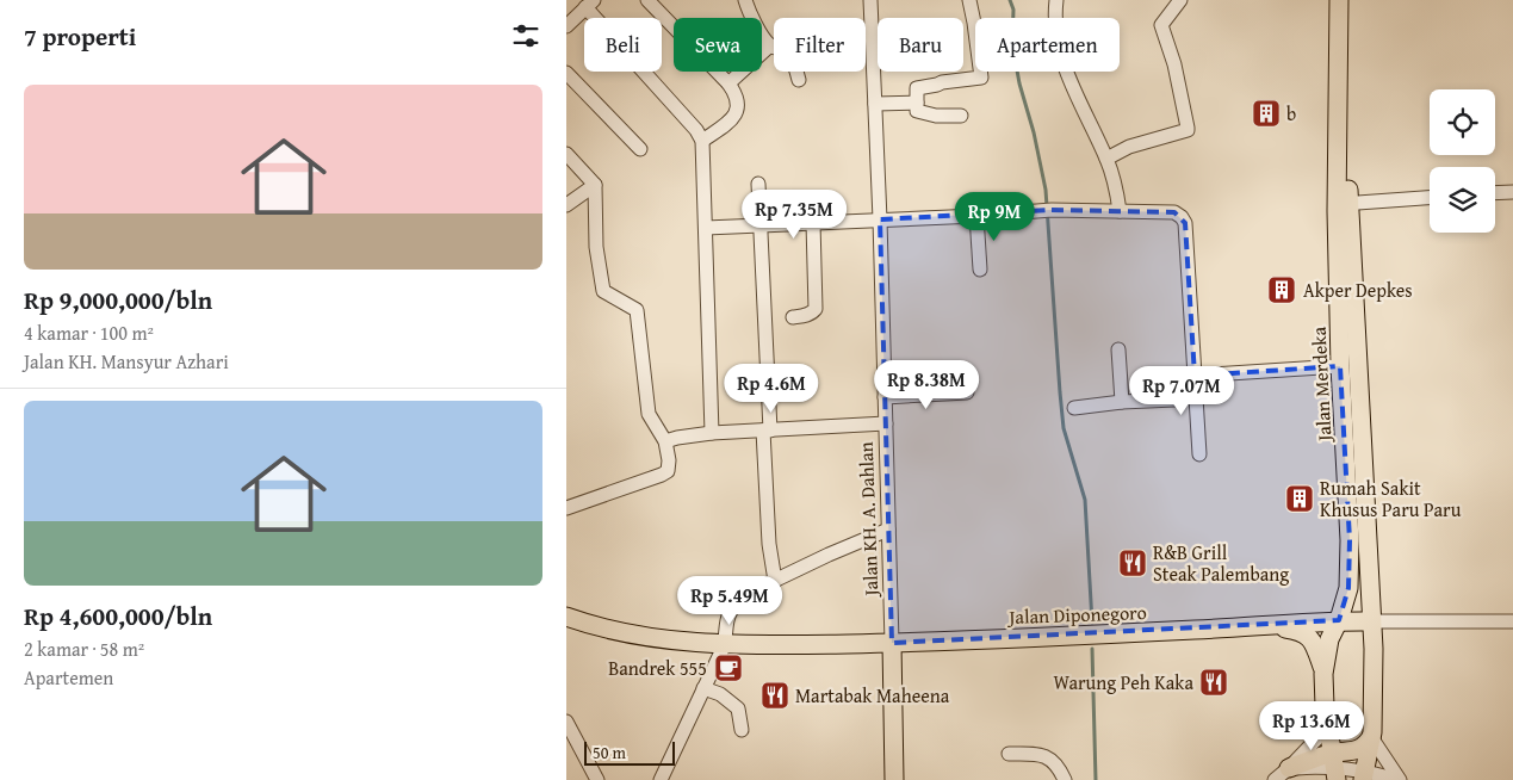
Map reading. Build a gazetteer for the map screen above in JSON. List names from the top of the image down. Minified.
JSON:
{"streets":{"main road":["Jalan Merdeka","Jalan Diponegoro"],"street":["Jalan KH. A. Dahlan"]},"crossings":[["Jalan KH. A. Dahlan","Jalan Diponegoro"]],"places":{"building":["b","Akper Depkes","Rumah Sakit Khusus Paru Paru"],"restaurant":["R&B Grill Steak Palembang","Warung Peh Kaka","Martabak Maheena"],"cafe":["Bandrek 555"]},"scale_bar":"50 m","page":{"heading":"7 properti","chip":["Beli","Sewa","Filter","Baru","Apartemen"],"list":[{"name":"Rp 9,000,000/bln","note":"4 kamar · 100 m² · Jalan KH. Mansyur Azhari"},{"name":"Rp 4,600,000/bln","note":"2 kamar · 58 m² · Apartemen"}],"price":["Rp 7.35M","Rp 9M","Rp 8.38M","Rp 4.6M","Rp 7.07M","Rp 5.49M","Rp 13.6M"],"scale":"50 m"}}
